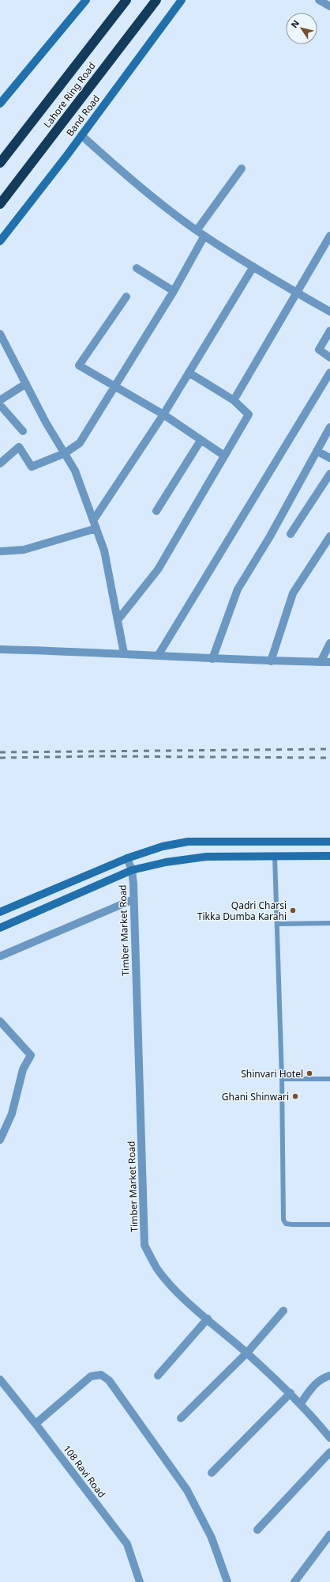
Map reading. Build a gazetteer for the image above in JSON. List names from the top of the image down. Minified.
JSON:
{"streets":{"highway":["Lahore Ring Road"],"main road":["Band Road"],"street":["Timber Market Road","108 Ravi Road"]},"places":["Qadri Charsi Tikka Dumba Karahi","Shinvari Hotel","Ghani Shinwari"],"north":"top left"}
